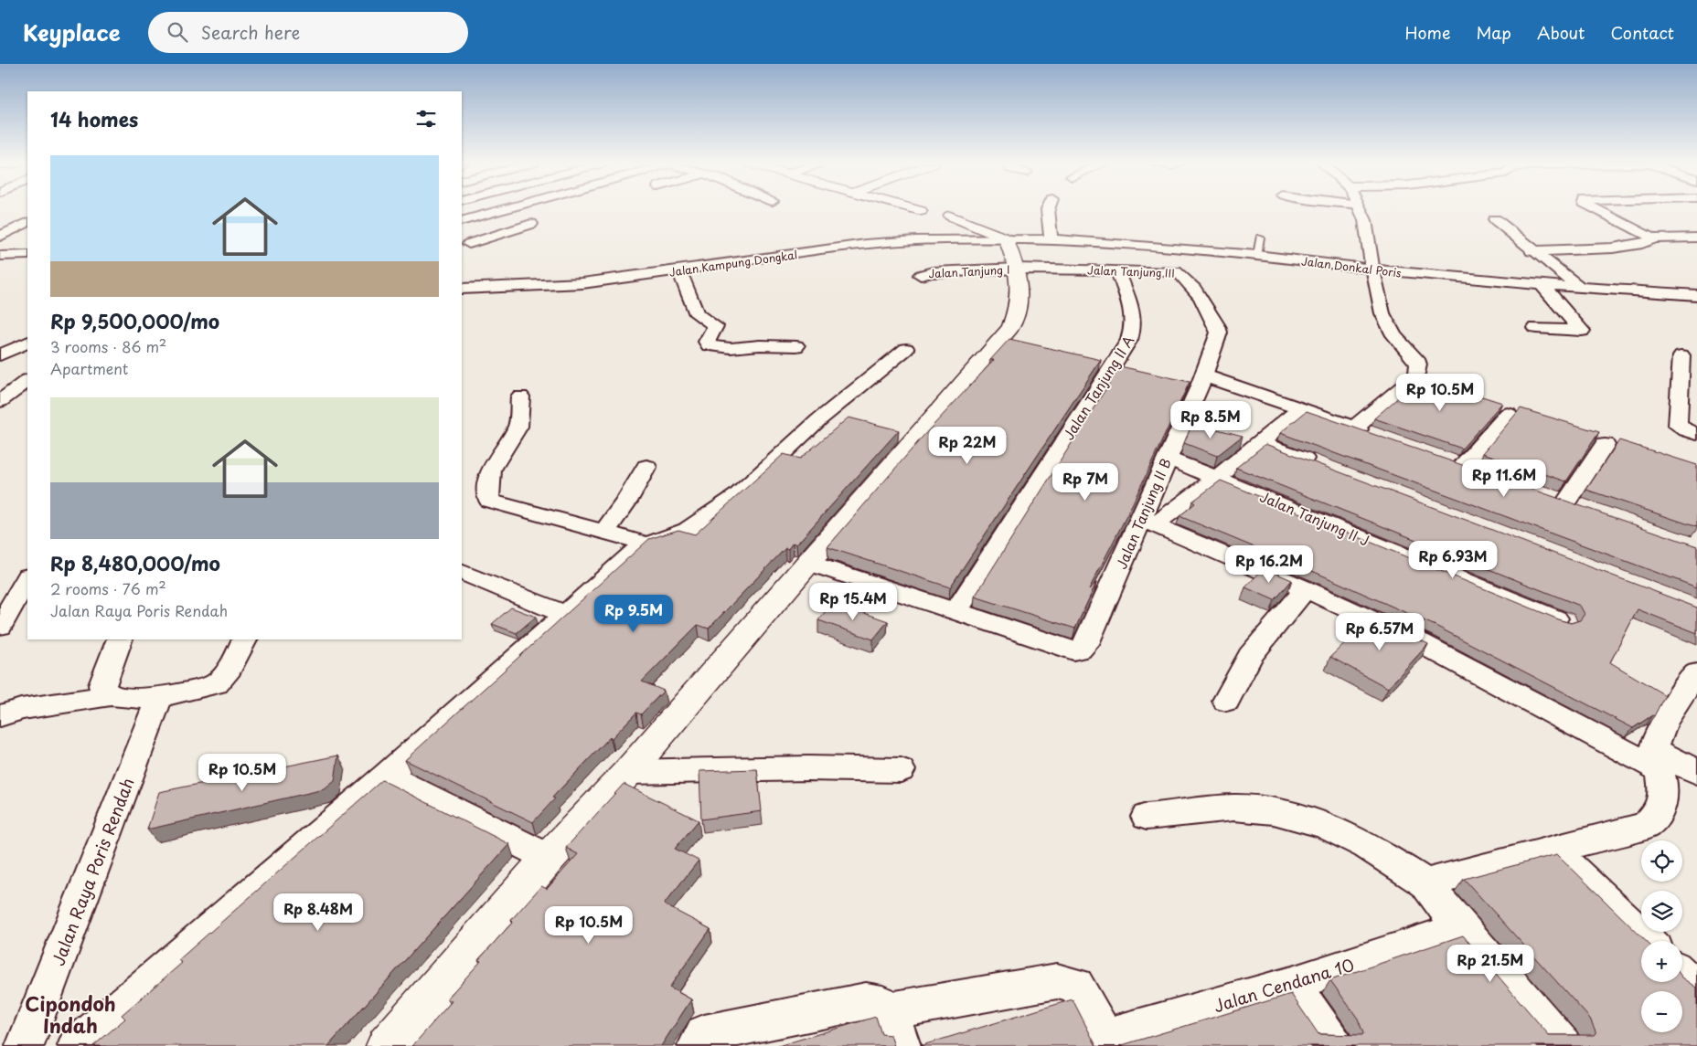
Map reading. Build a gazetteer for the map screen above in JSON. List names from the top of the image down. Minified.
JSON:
{"streets":{"street":["Jalan Kampung Dongkal","Jalan Donkal Poris","Jalan Tanjung I","Jalan Tanjung III","Jalan Tanjung II A","Jalan Tanjung II B","Jalan Tanjung II J","Jalan Raya Poris Rendah","Jalan Cendana 10"]},"crossings":[["Jalan Kampung Dongkal","Jalan Donkal Poris"],["Jalan Tanjung I","Jalan Tanjung III"],["Jalan Tanjung III","Jalan Tanjung II A"],["Jalan Tanjung III","Jalan Tanjung II B"],["Jalan Tanjung II A","Jalan Tanjung II B"],["Jalan Tanjung II B","Jalan Tanjung II J"]],"districts":["Cipondoh Indah"],"page":{"header":"Keyplace","search":"Search here","nav":["Home","Map","About","Contact"],"heading":"14 homes","list":[{"name":"Rp 9,500,000/mo","note":"3 rooms · 86 m² · Apartment"},{"name":"Rp 8,480,000/mo","note":"2 rooms · 76 m² · Jalan Raya Poris Rendah"}],"price":["Rp 10.5M","Rp 8.5M","Rp 22M","Rp 11.6M","Rp 7M","Rp 6.93M","Rp 16.2M","Rp 15.4M","Rp 9.5M","Rp 6.57M","Rp 10.5M","Rp 8.48M","Rp 10.5M","Rp 21.5M"],"map_buttons":["+","−"]}}
